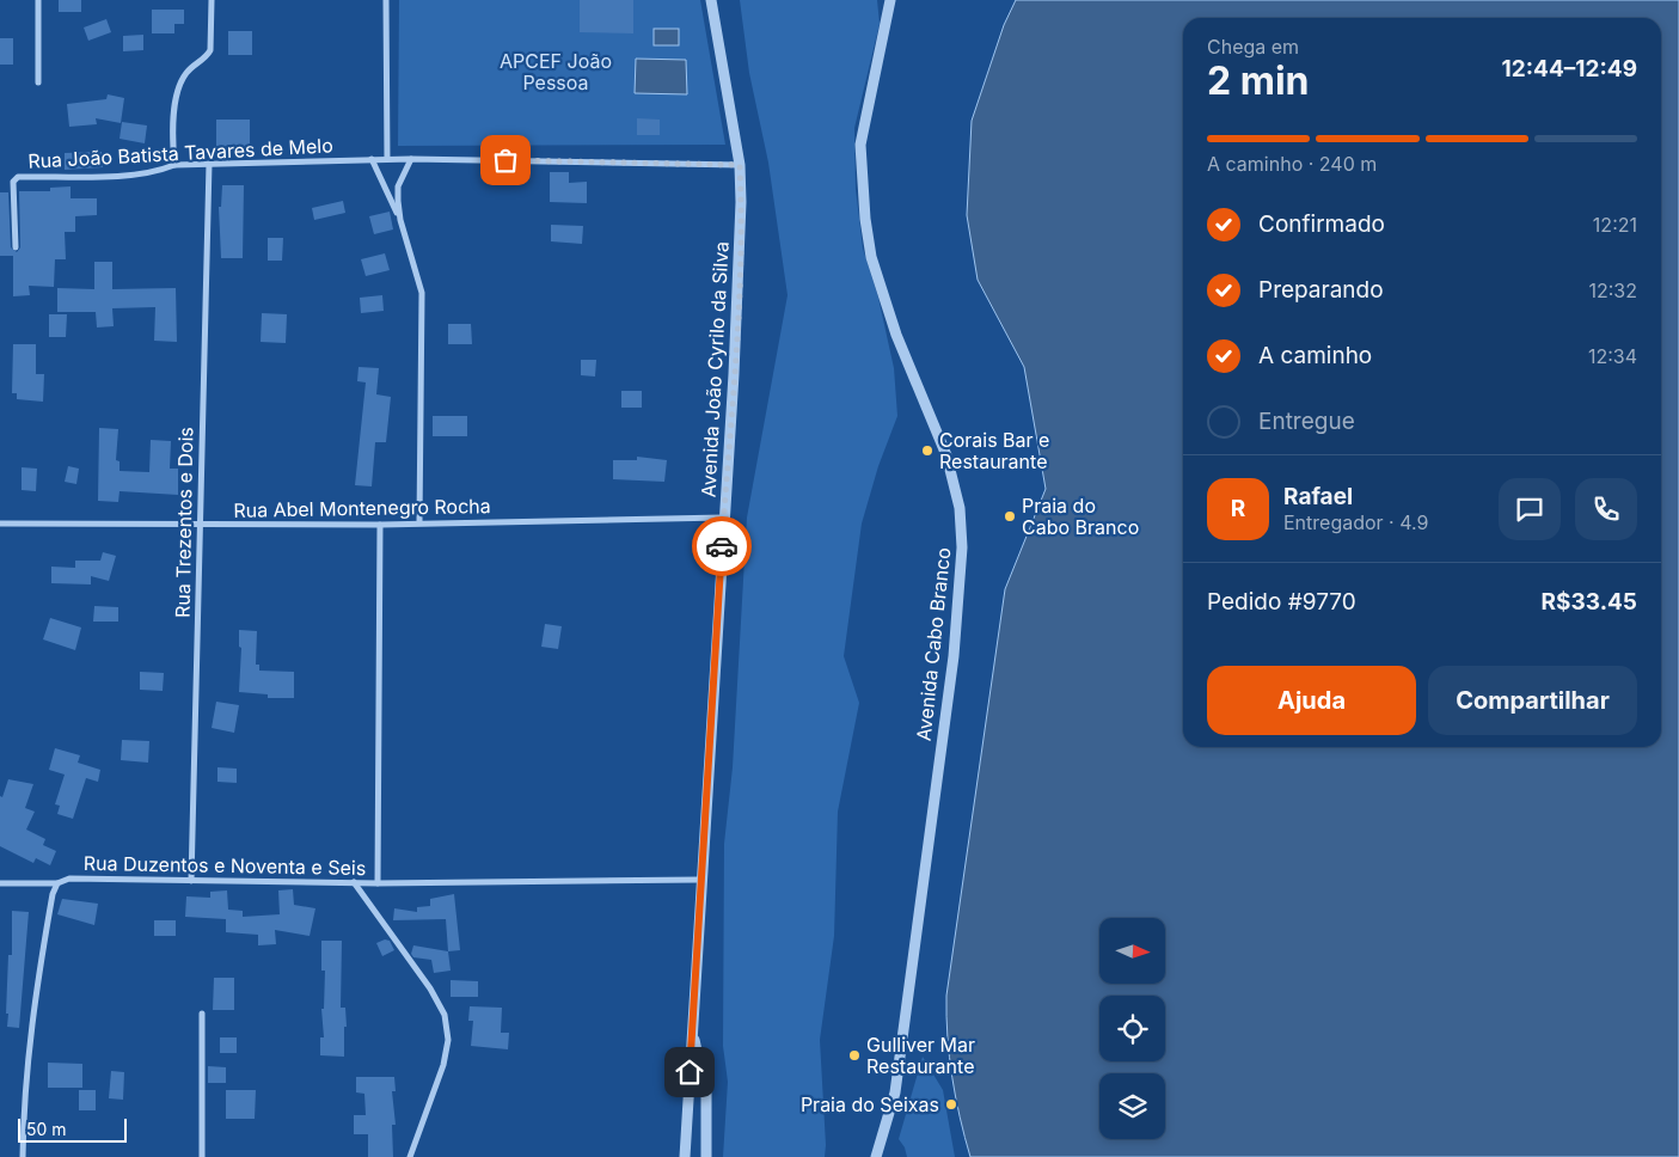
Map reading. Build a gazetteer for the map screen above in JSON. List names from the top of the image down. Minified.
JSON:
{"streets":{"street":["Rua João Batista Tavares de Melo","Avenida João Cyrilo da Silva","Rua Abel Montenegro Rocha","Rua Trezentos e Dois","Avenida Cabo Branco","Rua Duzentos e Noventa e Seis"]},"crossings":[["Rua João Batista Tavares de Melo","Avenida João Cyrilo da Silva"],["Rua João Batista Tavares de Melo","Rua Trezentos e Dois"],["Avenida João Cyrilo da Silva","Rua Abel Montenegro Rocha"],["Avenida João Cyrilo da Silva","Rua Duzentos e Noventa e Seis"],["Rua Abel Montenegro Rocha","Rua Trezentos e Dois"],["Rua Abel Montenegro Rocha","Rua Duzentos e Noventa e Seis"],["Rua Trezentos e Dois","Rua Duzentos e Noventa e Seis"]],"parks":["APCEF João Pessoa"],"places":["Corais Bar e Restaurante","Praia do Cabo Branco","Gulliver Mar Restaurante","Praia do Seixas"],"scale_bar":"50 m","north":"right","page":{"heading":["2 min","Chega em","12:44–12:49"],"panel":["Rafael","Entregador · 4.9","Pedido #9770","R$33.45"],"bar":"A caminho · 240 m","list":[["Confirmado","12:21"],["Preparando","12:32"],["A caminho","12:34"],"Entregue"],"round":"R","buttons":["Ajuda","Compartilhar"],"scale":"50 m"}}
